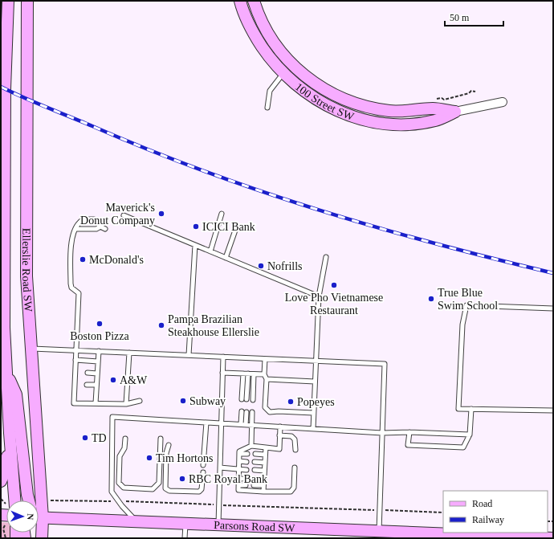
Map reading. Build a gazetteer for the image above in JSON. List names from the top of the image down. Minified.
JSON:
{"streets":{"main road":["100 Street SW","Ellerslie Road SW","Parsons Road SW"]},"places":["Maverick's Donut Company","ICICI Bank","McDonald's","Nofrills","Love Pho Vietnamese Restaurant","True Blue Swim School","Boston Pizza","Pampa Brazilian Steakhouse Ellerslie","A&W","Subway","Popeyes","TD","Tim Hortons","RBC Royal Bank"],"legend":["Road","Railway"],"scale_bar":"50 m","north":"right"}
